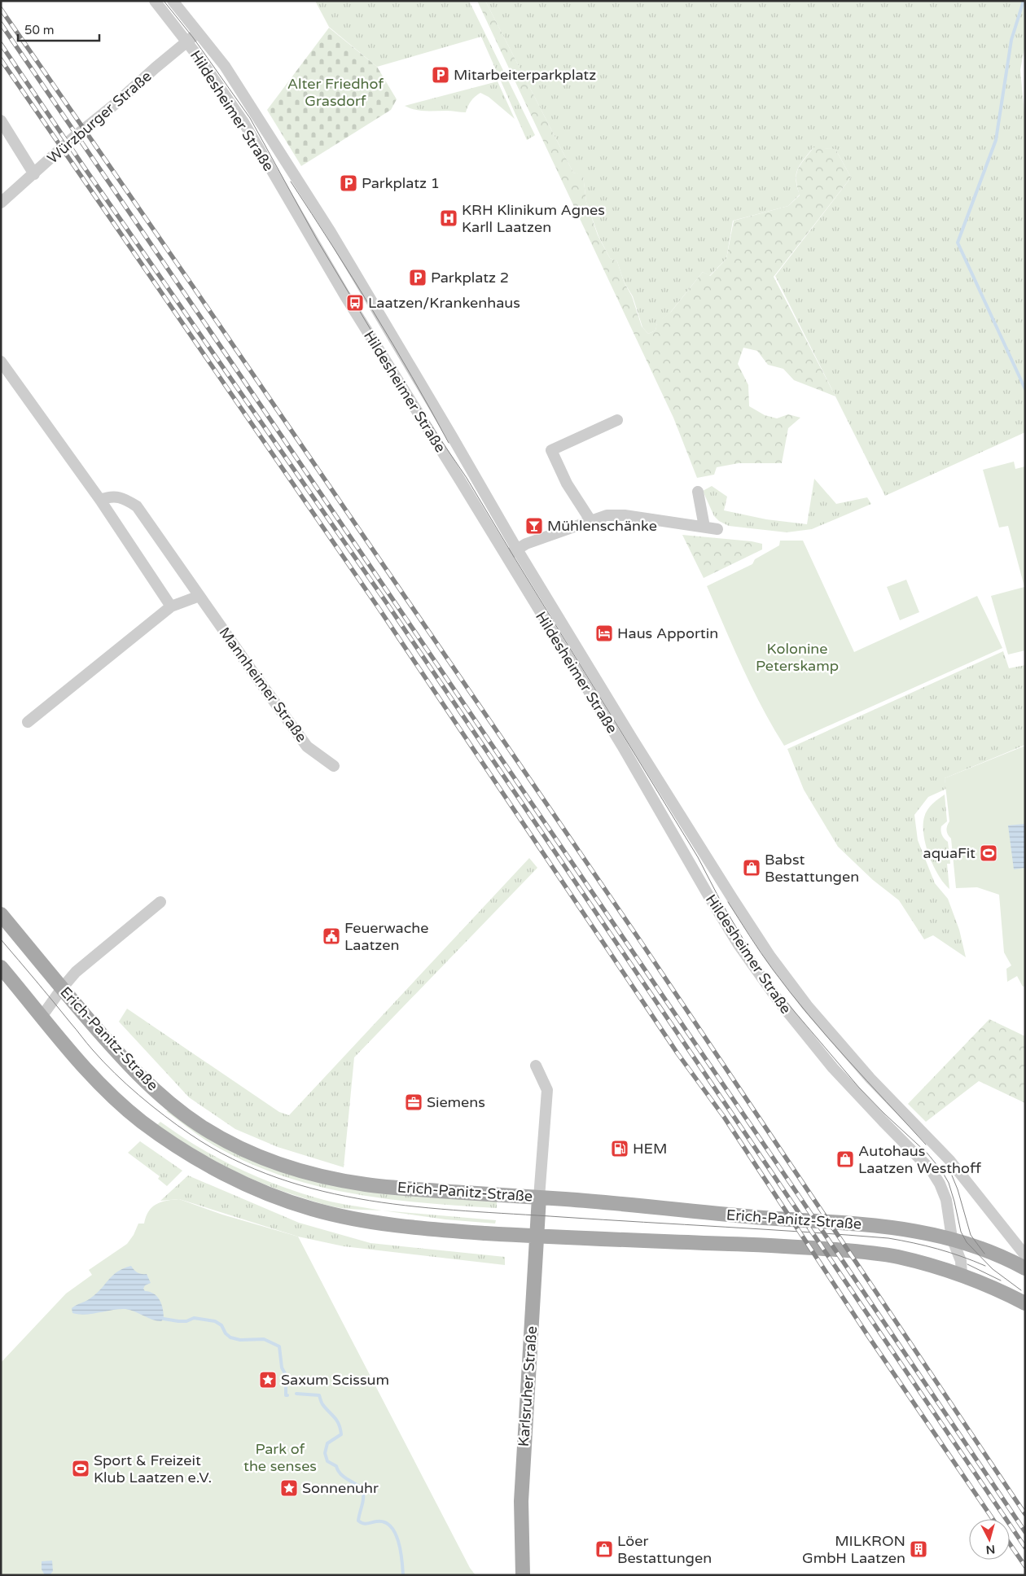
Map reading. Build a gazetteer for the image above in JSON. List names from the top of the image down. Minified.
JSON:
{"streets":{"main road":["Erich-Panitz-Straße","Karlsruher Straße"],"street":["Hildesheimer Straße","Würzburger Straße","Mannheimer Straße"]},"crossings":[["Hildesheimer Straße","Würzburger Straße"],["Hildesheimer Straße","Erich-Panitz-Straße"],["Erich-Panitz-Straße","Karlsruher Straße"]],"parks":["Alter Friedhof Grasdorf","Kolonine Peterskamp","Park of the senses"],"places":{"parking":["Mitarbeiterparkplatz","Parkplatz 1","Parkplatz 2"],"hospital":["KRH Klinikum Agnes Karll Laatzen"],"bus stop":["Laatzen/Krankenhaus"],"bar":["Mühlenschänke"],"hotel":["Haus Apportin"],"sports":["aquaFit","Sport & Freizeit Klub Laatzen e.V."],"shop":["Babst Bestattungen","Autohaus Laatzen Westhoff","Löer Bestattungen"],"public building":["Feuerwache Laatzen"],"office":["Siemens"],"fuel station":["HEM"],"place":["Saxum Scissum","Sonnenuhr"],"building":["MILKRON GmbH Laatzen"]},"scale_bar":"50 m","north":"bottom"}
